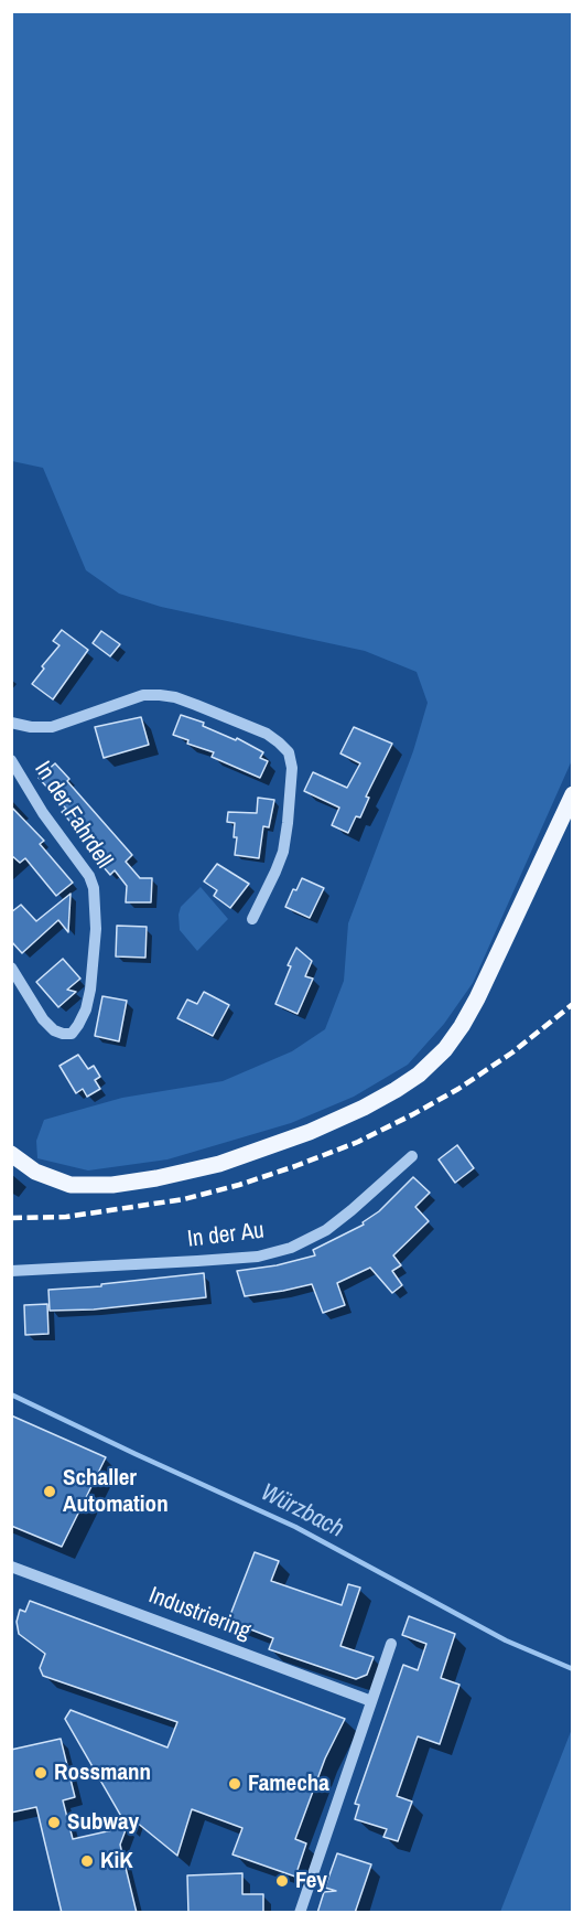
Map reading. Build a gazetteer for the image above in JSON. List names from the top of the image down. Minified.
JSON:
{"streets":{"street":["In der Fahrdell","In der Au","Industriering"]},"water":["Würzbach"],"places":["Schaller Automation","Rossmann","Famecha","Subway","KiK","Fey"]}
